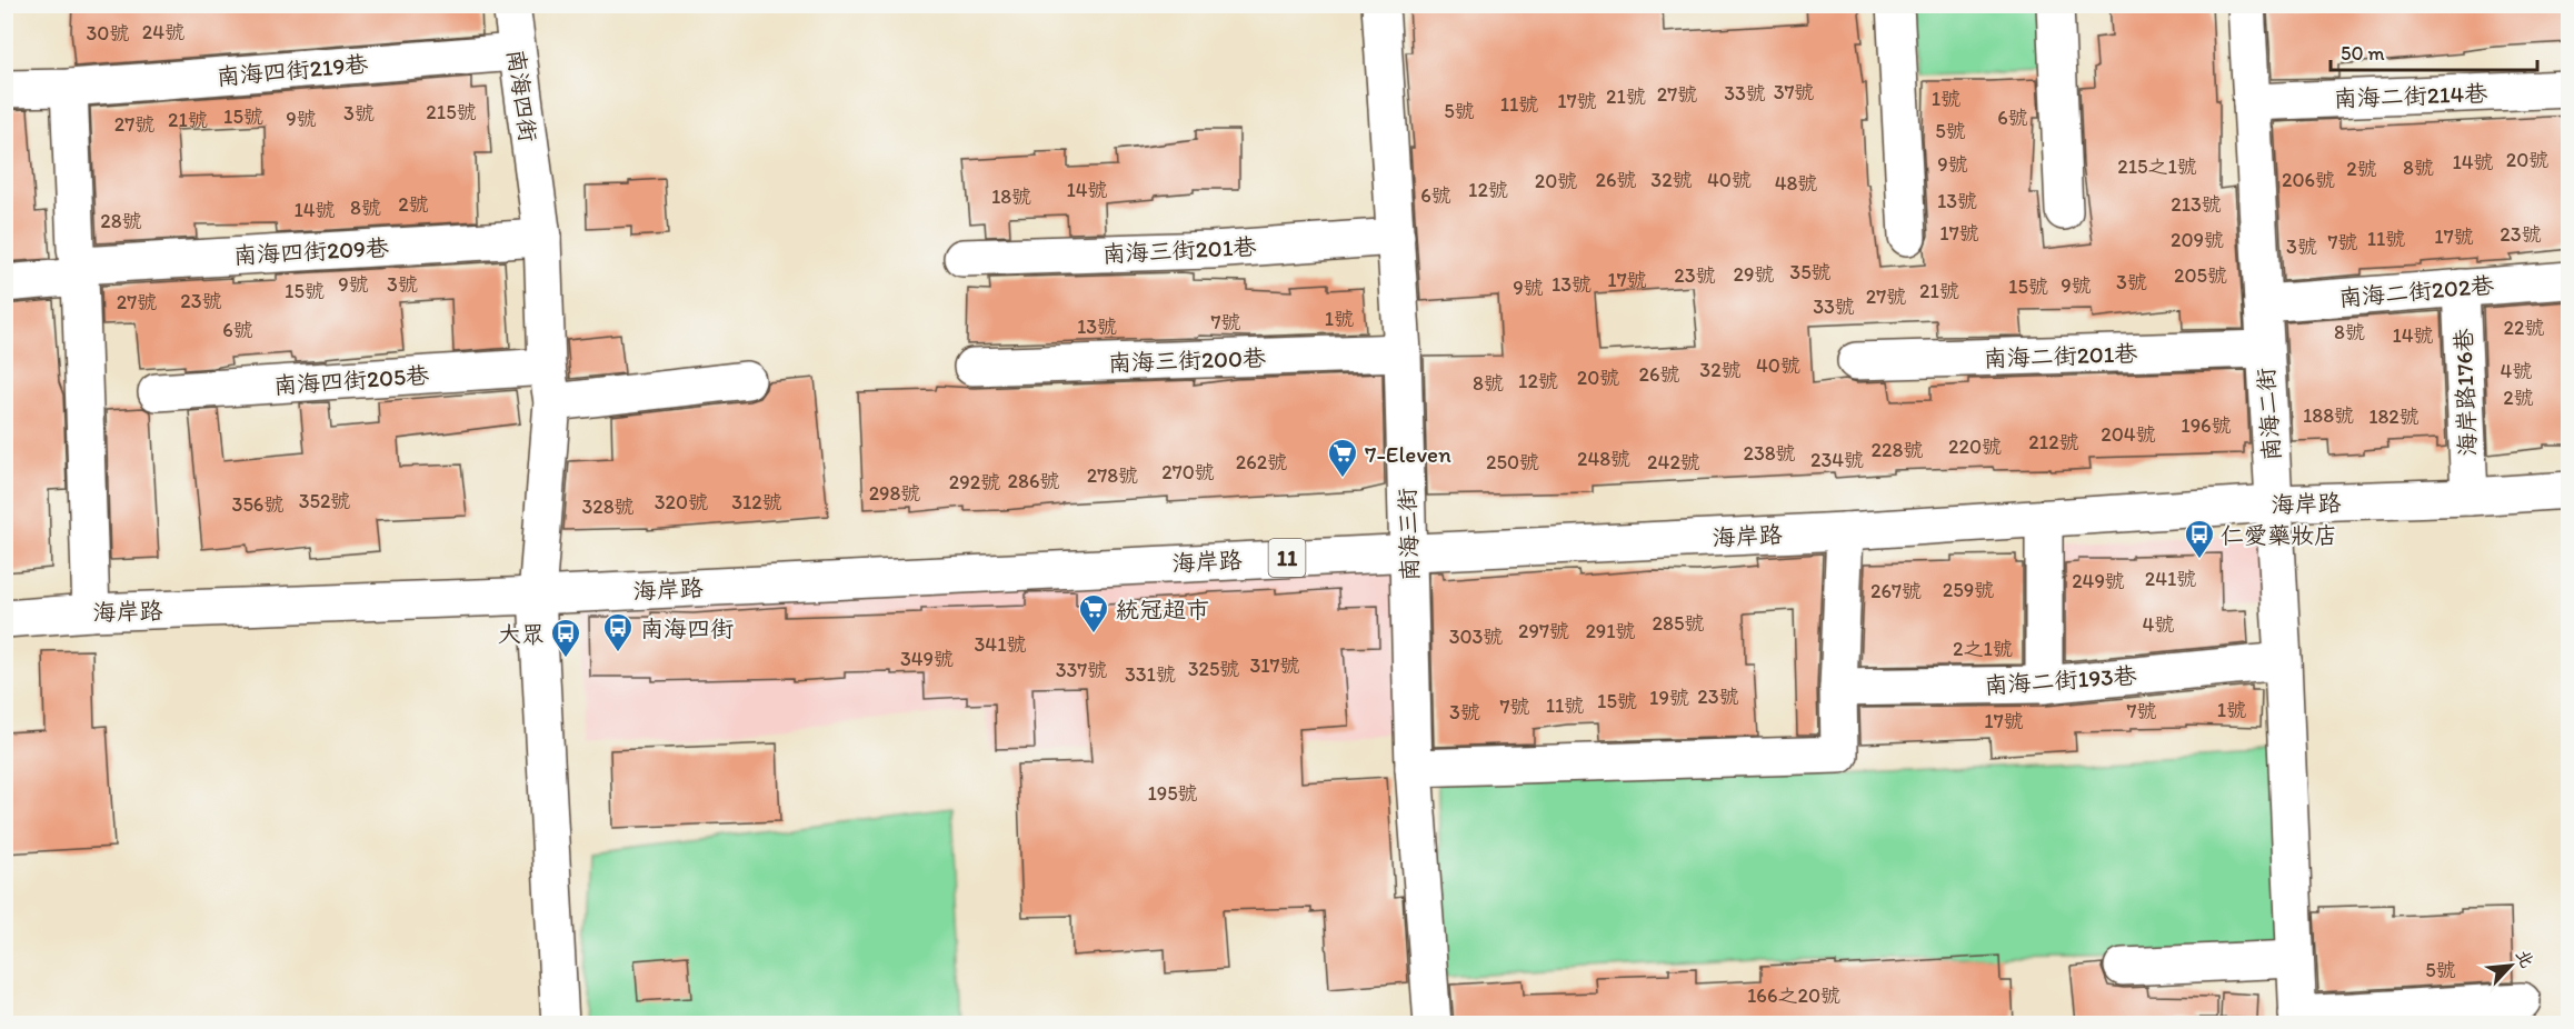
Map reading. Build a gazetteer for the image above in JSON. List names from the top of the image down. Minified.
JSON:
{"streets":{"street":["南海四街219巷","南海四街","南海二街214巷","南海三街201巷","南海四街209巷","南海二街202巷","南海二街201巷","南海三街200巷","南海四街205巷","海岸路176巷","南海二街","海岸路","南海三街","11","南海二街193巷"]},"crossings":[["南海四街219巷","南海四街"],["南海四街","南海四街209巷"],["南海四街","南海四街205巷"],["南海四街","海岸路"],["南海二街214巷","南海二街"],["南海三街201巷","南海三街"],["南海二街202巷","海岸路176巷"],["南海二街202巷","南海二街"],["南海二街201巷","南海二街"],["南海三街200巷","南海三街"],["海岸路176巷","海岸路"],["南海二街","海岸路"],["南海二街","南海二街193巷"],["海岸路","南海三街"]],"places":{"supermarket":["7-Eleven","統冠超市"],"bus stop":["仁愛藥妝店","南海四街","大眾"]},"house_numbers":["24號","30號","37號","33號","27號","21號","1號","17號","11號","5號","215號","3號","15號","6號","9號","21號","27號","5號","20號","14號","9號","215之1號","8號","2號","26號","32號","40號","206號","20號","48號","14號","12號","6號","18號","13號","2號","213號","8號","14號","28號","17號","23號","17號","11號","209號","7號","3號","35號","29號","23號","205號","17號","3號","9號","3號","13號","9號","15號","9號","15號","21號","27號","23號","27號","33號","1號","7號","13號","22號","6號","8號","14號","40號","32號","4號","26號","20號","12號","8號","2號","188號","182號","196號","204號","212號","220號","228號","238號","248號","234號","262號","250號","242號","270號","278號","286號","292號","298號","352號","320號","312號","356號","328號","241號","249號","259號","267號","285號","4號","297號","291號","303號","341號","2之1號","349號","317號","325號","337號","331號","23號","19號","15號","11號","7號","1號","7號","3號","17號","195號","5號","166之20號"],"scale_bar":"50 m","north":"top right"}
